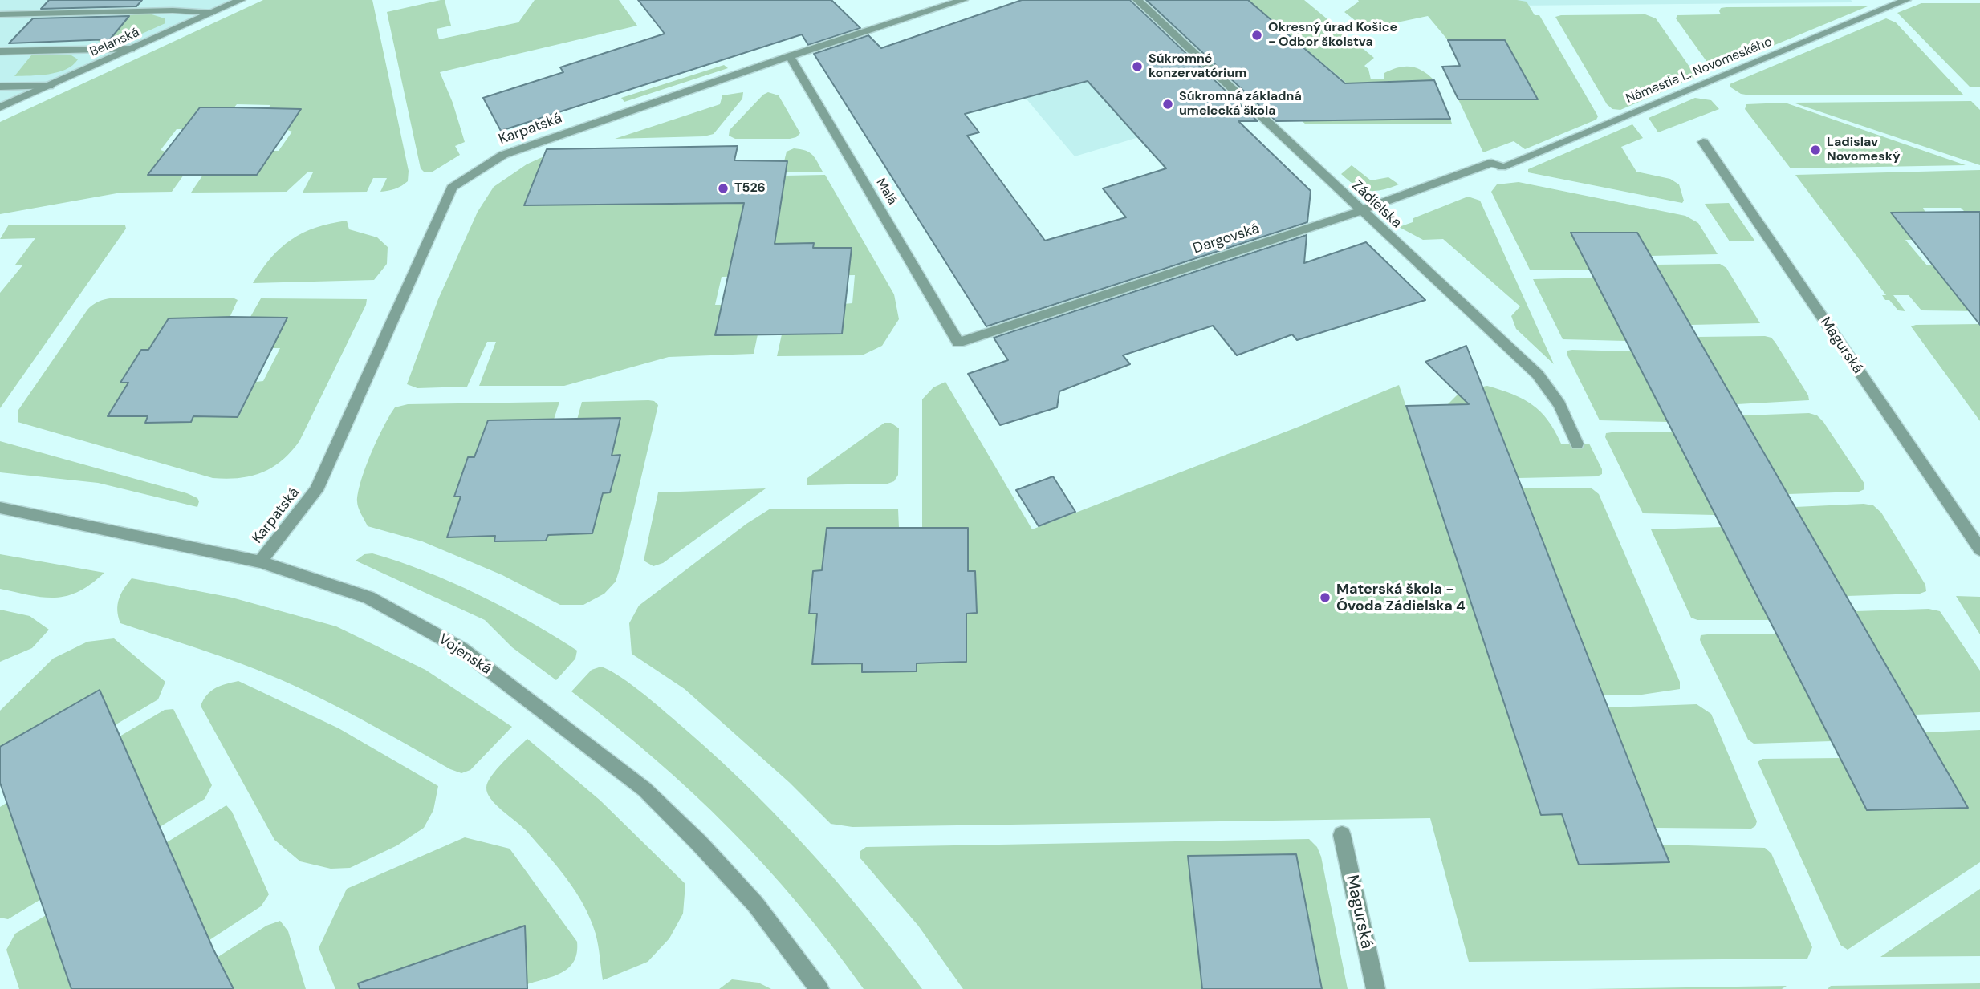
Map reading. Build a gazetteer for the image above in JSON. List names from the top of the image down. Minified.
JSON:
{"streets":{"street":["Belanská","Námestie L. Novomeského","Karpatská","Malá","Zádielska","Dargovská","Magurská","Vojenská"]},"crossings":[["Námestie L. Novomeského","Dargovská"],["Karpatská","Malá"],["Karpatská","Vojenská"],["Malá","Dargovská"],["Zádielska","Dargovská"]],"places":["Okresný úrad Košice - Odbor školstva","Súkromné konzervatórium","Súkromná základná umelecká škola","Ladislav Novomeský","T526","Materská škola - Óvoda Zádielska 4"]}
